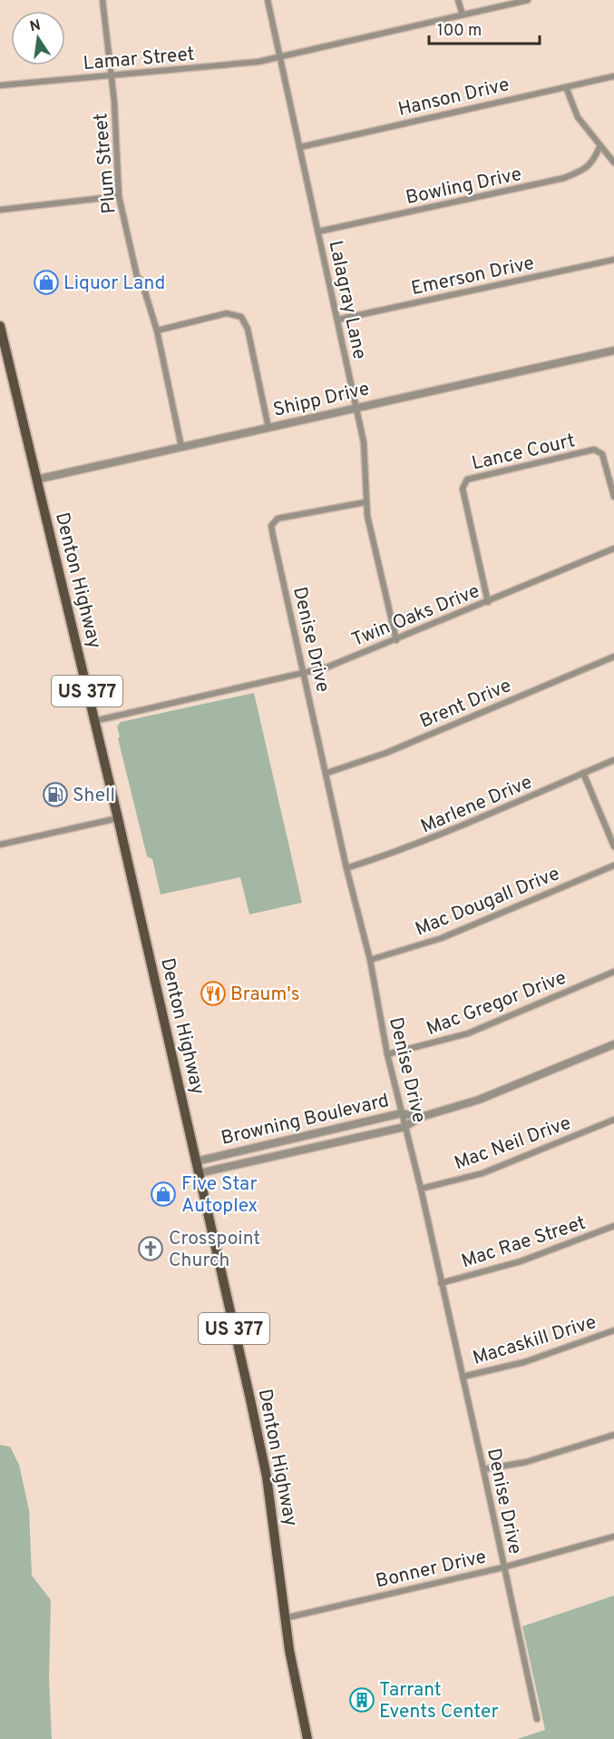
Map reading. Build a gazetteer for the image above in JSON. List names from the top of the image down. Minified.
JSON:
{"streets":{"main road":["Denton Highway","US 377"],"street":["Lamar Street","Hanson Drive","Plum Street","Bowling Drive","Emerson Drive","Lalagray Lane","Shipp Drive","Lance Court","Twin Oaks Drive","Denise Drive","Brent Drive","Marlene Drive","Mac Dougall Drive","Mac Gregor Drive","Browning Boulevard","Mac Neil Drive","Mac Rae Street","Macaskill Drive","Bonner Drive"]},"crossings":[["Lamar Street","Plum Street"],["Lamar Street","Lalagray Lane"],["Hanson Drive","Lalagray Lane"],["Plum Street","Shipp Drive"],["Bowling Drive","Lalagray Lane"],["Emerson Drive","Lalagray Lane"],["Lalagray Lane","Shipp Drive"],["Lalagray Lane","Twin Oaks Drive"],["Lalagray Lane","Denise Drive"],["Shipp Drive","Denton Highway"],["Lance Court","Twin Oaks Drive"],["Denton Highway","Twin Oaks Drive"],["Denton Highway","Browning Boulevard"],["Denton Highway","Bonner Drive"],["Twin Oaks Drive","Denise Drive"],["Denise Drive","Brent Drive"],["Denise Drive","Marlene Drive"],["Denise Drive","Mac Dougall Drive"],["Denise Drive","Mac Gregor Drive"],["Denise Drive","Browning Boulevard"],["Denise Drive","Mac Neil Drive"],["Denise Drive","Mac Rae Street"],["Denise Drive","Macaskill Drive"],["Denise Drive","Bonner Drive"]],"places":{"shop":["Liquor Land","Five Star Autoplex"],"fuel station":["Shell"],"restaurant":["Braum's"],"church":["Crosspoint Church"],"building":["Tarrant Events Center"]},"scale_bar":"100 m","north":"top"}
